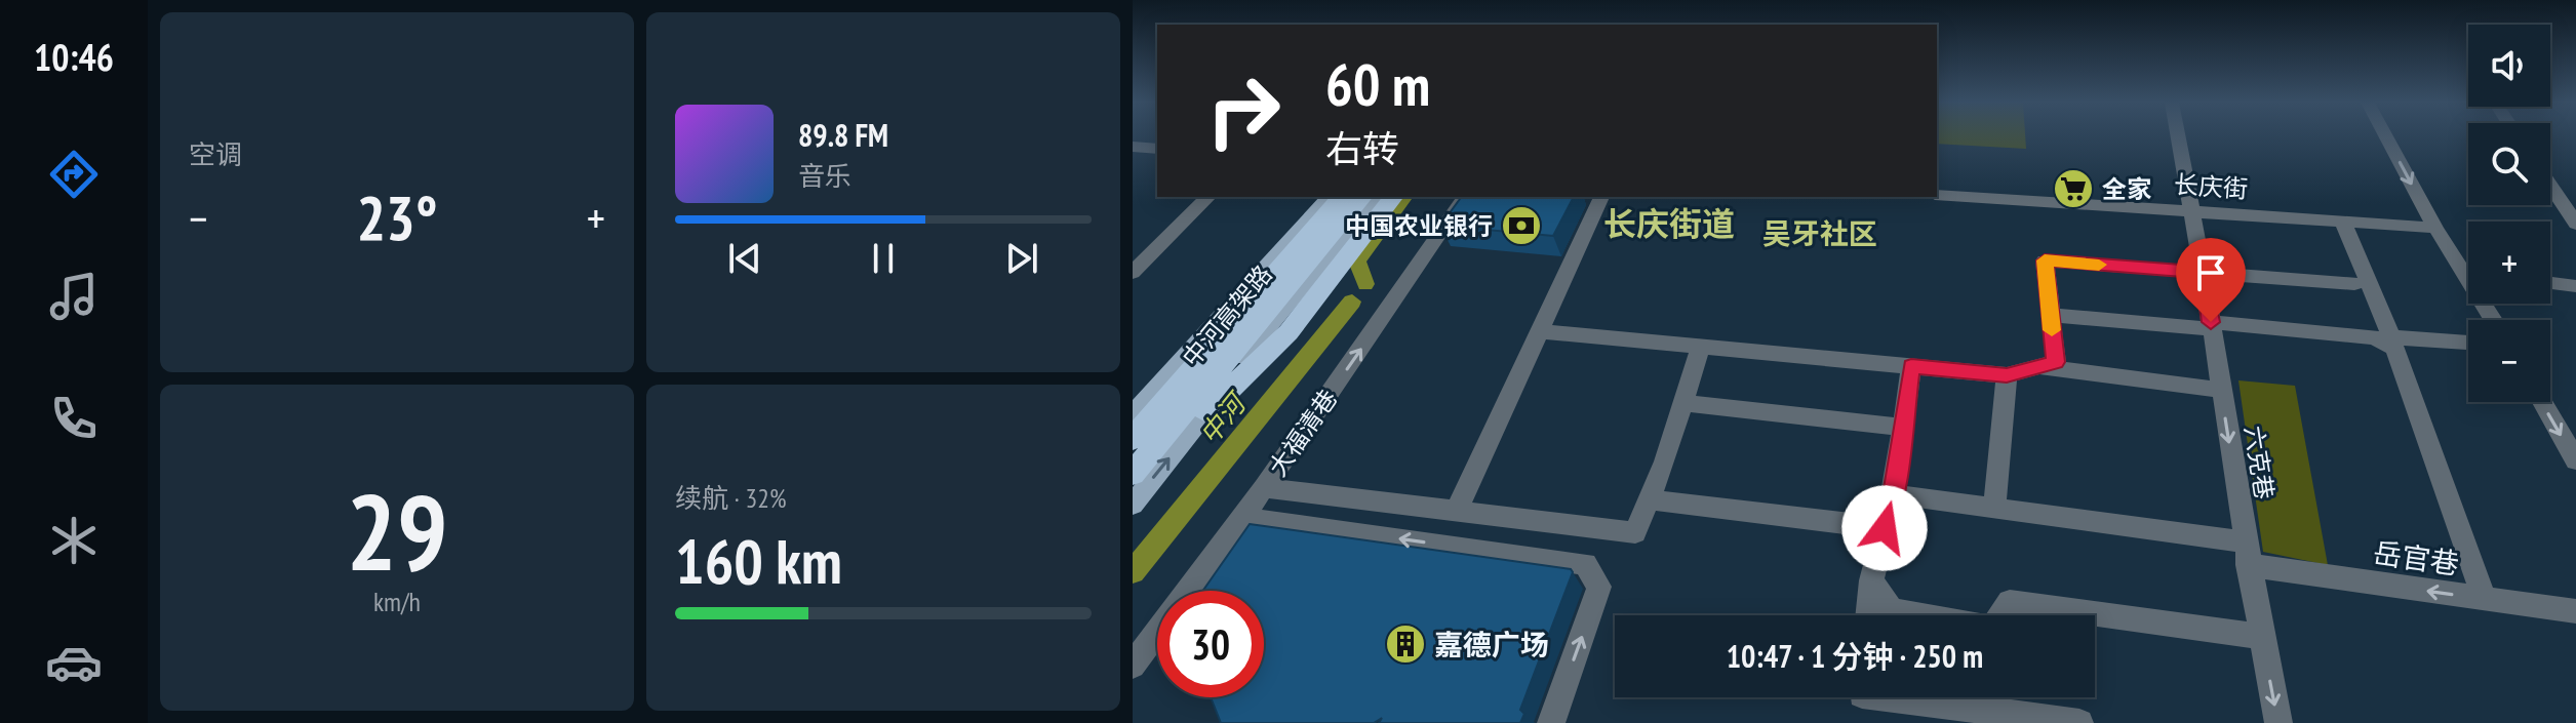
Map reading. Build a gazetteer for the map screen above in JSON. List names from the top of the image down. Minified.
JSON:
{"streets":{"highway":["中河高架路"],"street":["长庆街","大福清巷","六克巷","岳官巷"]},"crossings":[["长庆街","六克巷"],["六克巷","岳官巷"]],"one_way":["六克巷","岳官巷"],"districts":["长庆街道","吴牙社区"],"water":["中河"],"places":{"supermarket":["全家"],"bank":["中国农业银行"],"building":["嘉德广场"]},"page":{"tabs":"10:46","tile":["空调",["29","km/h"],["续航 · 32%","160 km"]],"map_buttons":["+","−"],"turn":["60 m","右转"],"song":["89.8 FM","音乐"],"heat":["−","23°","+"],"limit":"30","trip":"10:47 · 1 分钟 · 250 m"}}
